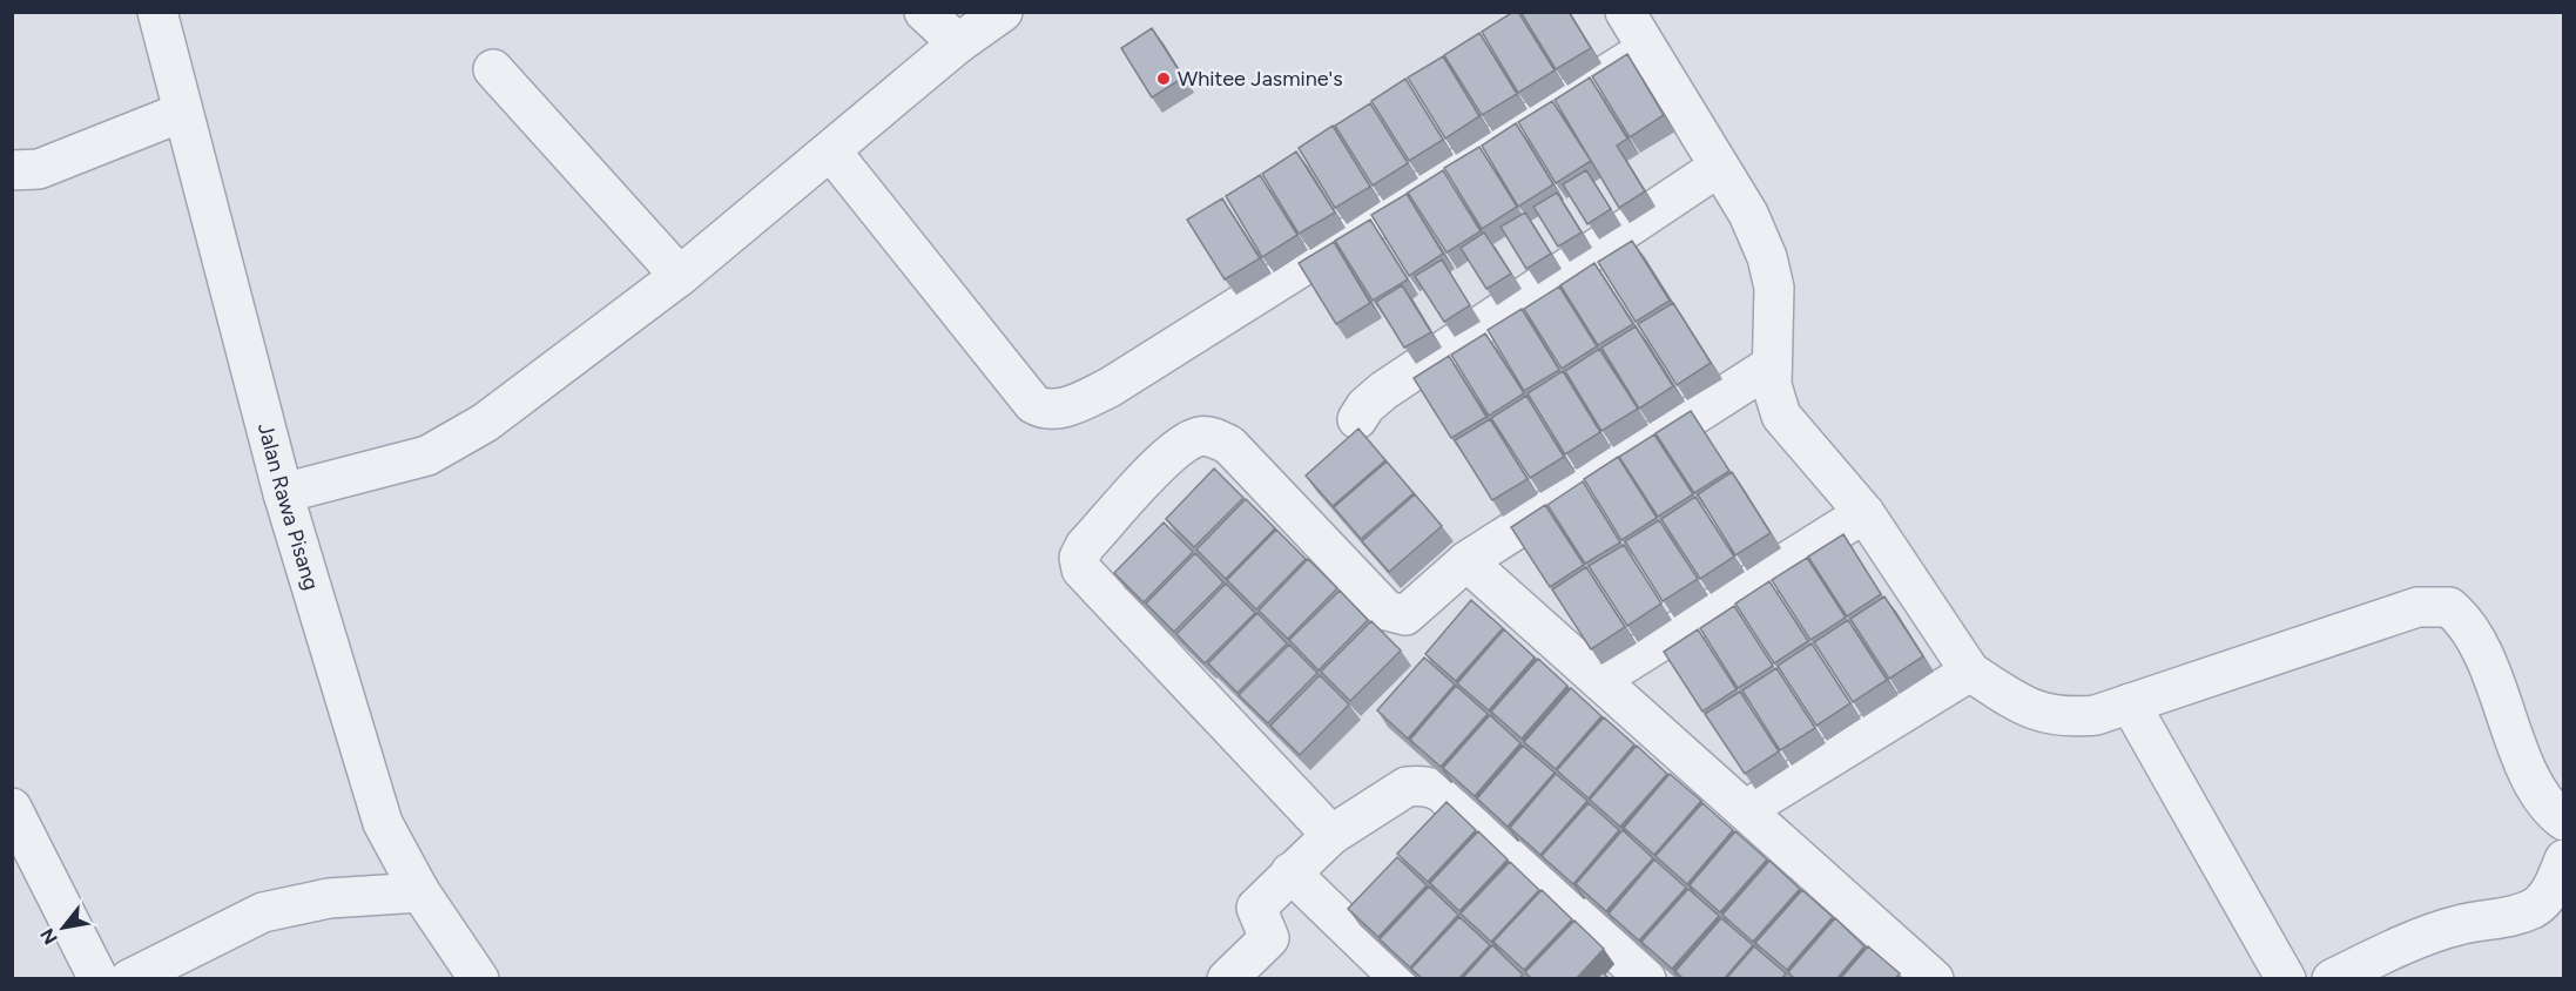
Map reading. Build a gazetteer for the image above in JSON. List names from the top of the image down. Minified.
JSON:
{"streets":{"street":["Jalan Rawa Pisang"]},"places":["Whitee Jasmine's"],"north":"bottom left"}
